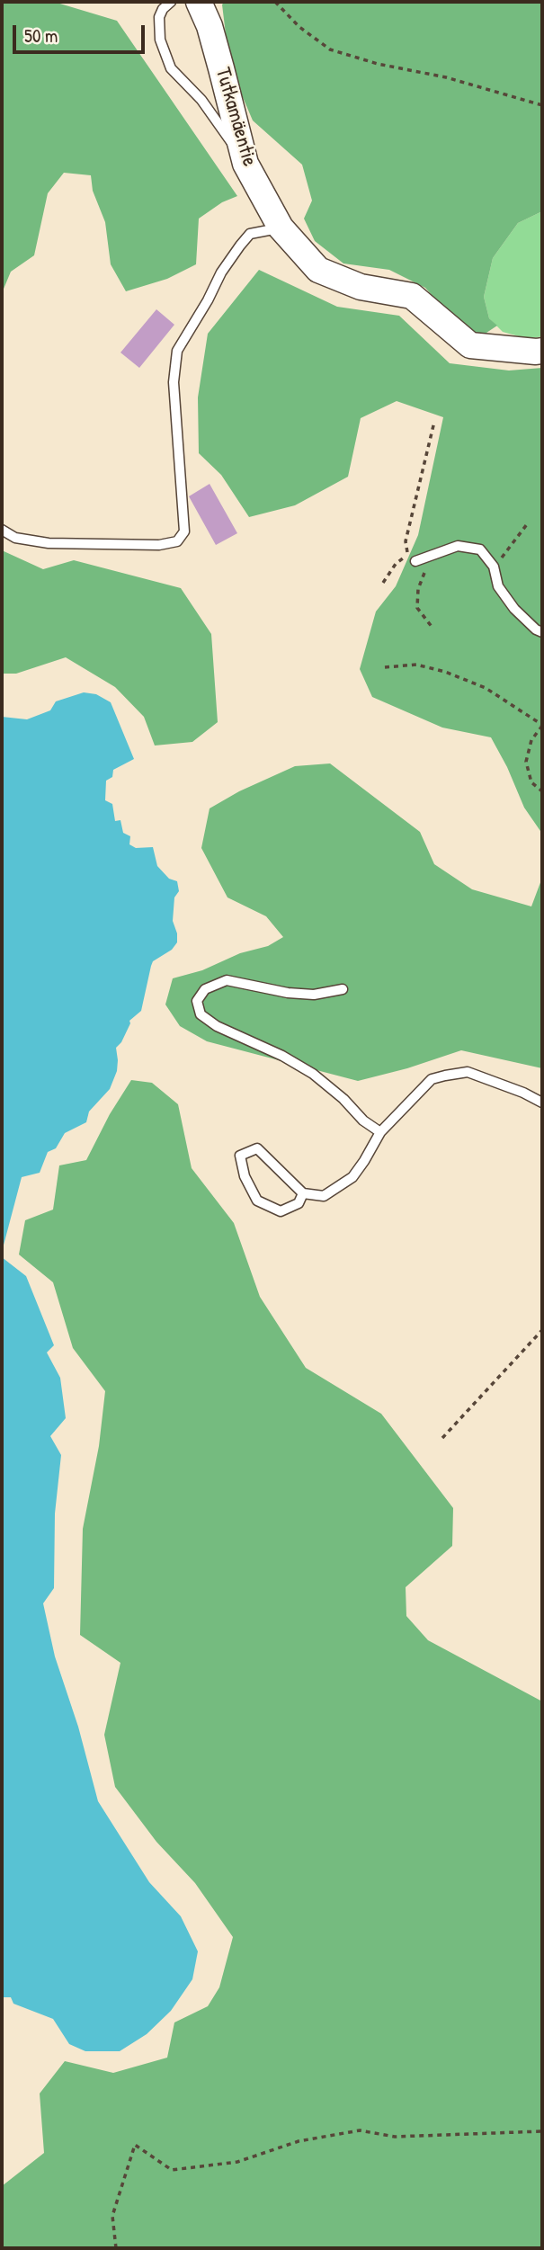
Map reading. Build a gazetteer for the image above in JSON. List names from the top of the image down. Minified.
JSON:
{"streets":{"street":["Tutkamäentie"]},"scale_bar":"50 m"}
